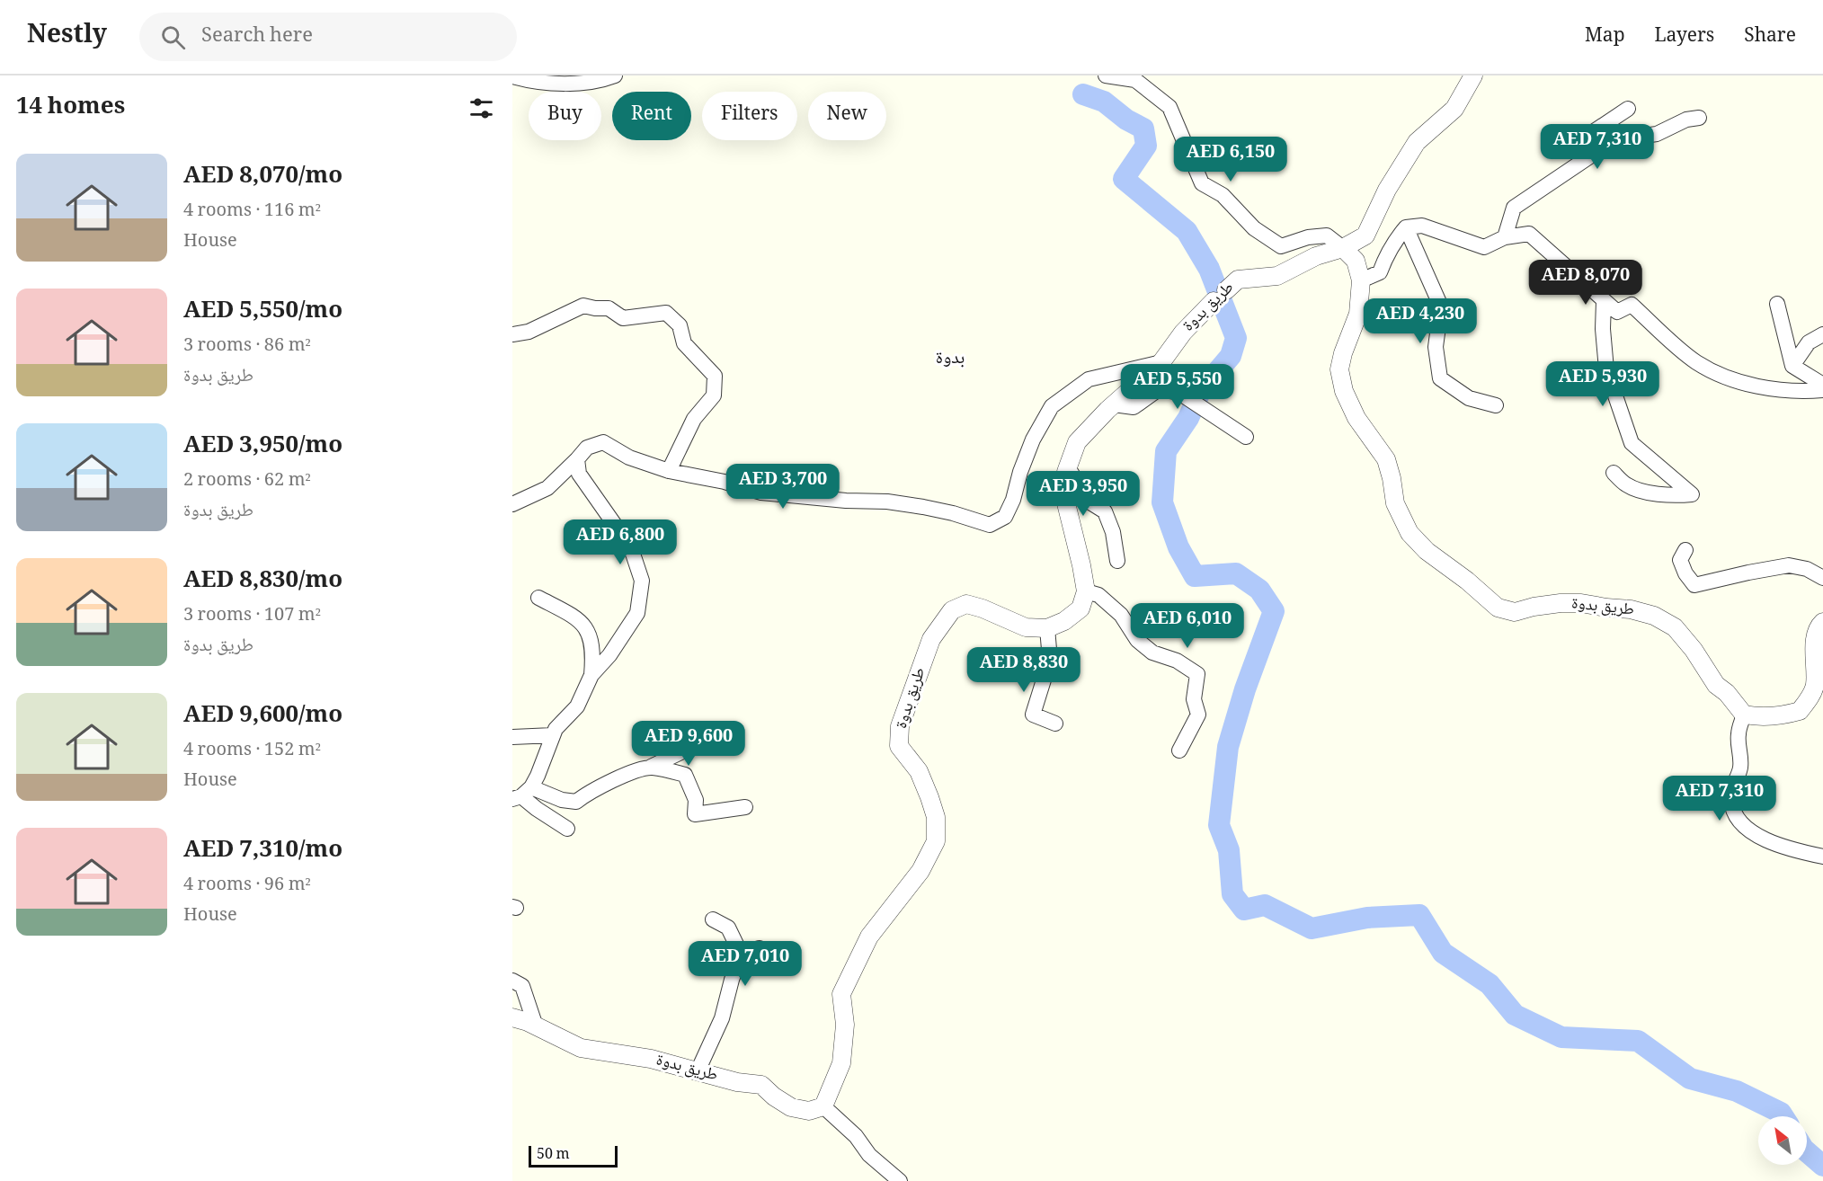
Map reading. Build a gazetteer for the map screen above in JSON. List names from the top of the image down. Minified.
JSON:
{"streets":{"street":["طريق بدوة"]},"districts":["بدوة"],"scale_bar":"50 m","north":"top left","page":{"header":"Nestly","search":"Search here","nav":["Map","Layers","Share"],"heading":"14 homes","chip":["Buy","Rent","Filters","New"],"price":["AED 7,310","AED 6,150","AED 8,070","AED 4,230","AED 5,930","AED 5,550","AED 3,700","AED 3,950","AED 6,800","AED 6,010","AED 8,830","AED 9,600","AED 7,310","AED 7,010"],"list":[{"name":"AED 8,070/mo","note":"4 rooms · 116 m² · House"},{"name":"AED 5,550/mo","note":"3 rooms · 86 m² · طريق بدوة"},{"name":"AED 3,950/mo","note":"2 rooms · 62 m² · طريق بدوة"},{"name":"AED 8,830/mo","note":"3 rooms · 107 m² · طريق بدوة"},{"name":"AED 9,600/mo","note":"4 rooms · 152 m² · House"},{"name":"AED 7,310/mo","note":"4 rooms · 96 m² · House"}],"scale":"50 m"}}
